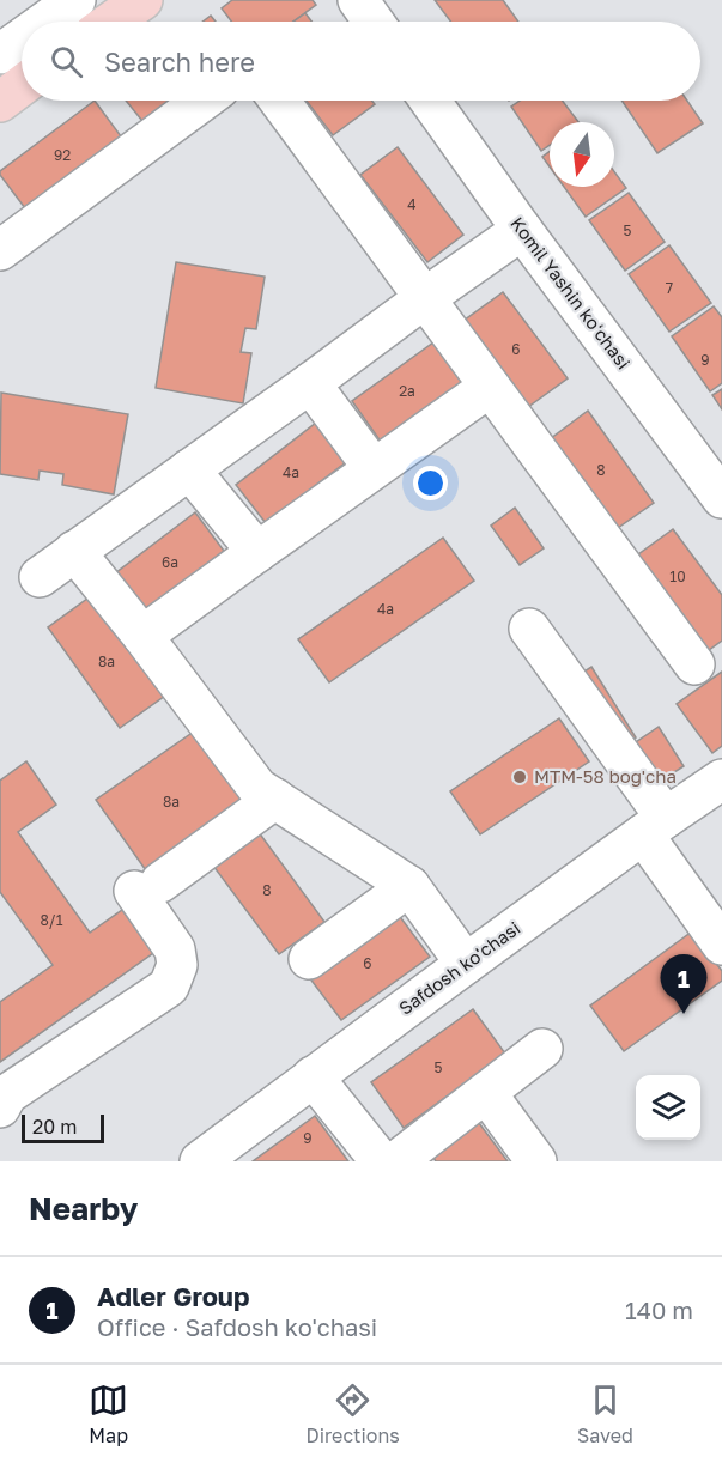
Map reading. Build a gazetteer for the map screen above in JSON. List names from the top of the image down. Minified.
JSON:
{"streets":{"street":["Komil Yashin koʻchasi","Safdosh ko'chasi"]},"places":["MTM-58 bog'cha"],"house_numbers":["92","4","5","7","6","9","2a","8","4a","6a","10","4a","8a","8a","8","8/1","6","5","9"],"scale_bar":"20 m","north":"bottom","page":{"search":"Search here","pins":"1","scale":"20 m","heading":"Nearby","list":[{"mark":"1","name":"Adler Group","note":"Office · Safdosh ko'chasi","value":"140 m"}],"nav":["Map","Directions","Saved"]}}
